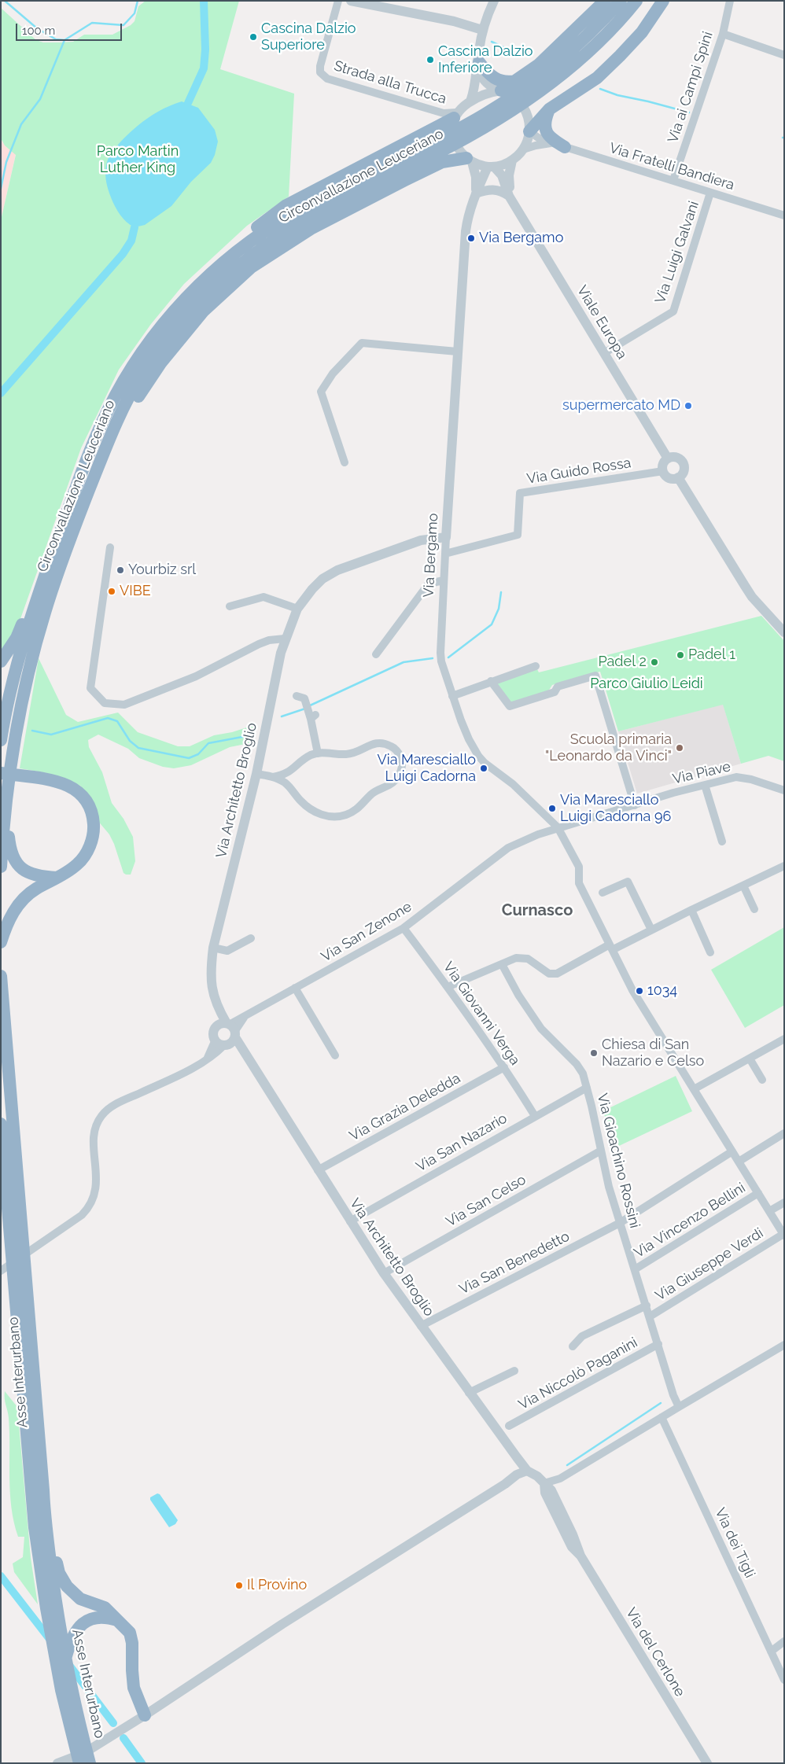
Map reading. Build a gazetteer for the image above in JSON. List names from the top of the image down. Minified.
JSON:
{"streets":{"highway":["Circonvallazione Leuceriano","Asse Interurbano"],"street":["Strada alla Trucca","Via ai Campi Spini","Via Fratelli Bandiera","Via Luigi Galvani","Viale Europa","Via Guido Rossa","Via Bergamo","Via Piave","Via Architetto Broglio","Via San Zenone","Via Giovanni Verga","Via Grazia Deledda","Via San Nazario","Via Gioachino Rossini","Via San Celso","Via Vincenzo Bellini","Via San Benedetto","Via Giuseppe Verdi","Via Niccolò Paganini","Via dei Tigli","Via del Cerlone"]},"crossings":[["Strada alla Trucca","Via Fratelli Bandiera"],["Strada alla Trucca","Viale Europa"],["Strada alla Trucca","Via Bergamo"],["Via ai Campi Spini","Via Fratelli Bandiera"],["Via Fratelli Bandiera","Via Luigi Galvani"],["Via Fratelli Bandiera","Viale Europa"],["Via Fratelli Bandiera","Via Bergamo"],["Via Luigi Galvani","Viale Europa"],["Viale Europa","Via Guido Rossa"],["Viale Europa","Via Bergamo"],["Via Guido Rossa","Via Bergamo"],["Via Bergamo","Via Architetto Broglio"],["Via Piave","Via San Zenone"],["Via Architetto Broglio","Via San Zenone"],["Via Architetto Broglio","Via Grazia Deledda"],["Via Architetto Broglio","Via San Nazario"],["Via Architetto Broglio","Via San Celso"],["Via Architetto Broglio","Via San Benedetto"],["Via Architetto Broglio","Via del Cerlone"],["Via San Zenone","Via Giovanni Verga"],["Via San Zenone","Asse Interurbano"],["Via Giovanni Verga","Via Grazia Deledda"],["Via Giovanni Verga","Via San Nazario"],["Via San Nazario","Via Gioachino Rossini"],["Via Gioachino Rossini","Via San Celso"],["Via Gioachino Rossini","Via Vincenzo Bellini"],["Via Gioachino Rossini","Via San Benedetto"],["Via Gioachino Rossini","Via Giuseppe Verdi"],["Via Gioachino Rossini","Via Niccolò Paganini"]],"districts":["Curnasco"],"parks":["Parco Martin Luther King","Parco Giulio Leidi"],"places":["Cascina Dalzio Superiore","Cascina Dalzio Inferiore","Via Bergamo","supermercato MD","Yourbiz srl","VIBE","Padel 1","Padel 2","Scuola primaria \"Leonardo da Vinci\"","Via Maresciallo Luigi Cadorna","Via Maresciallo Luigi Cadorna 96","1034","Chiesa di San Nazario e Celso","Il Provino"],"scale_bar":"100 m"}
